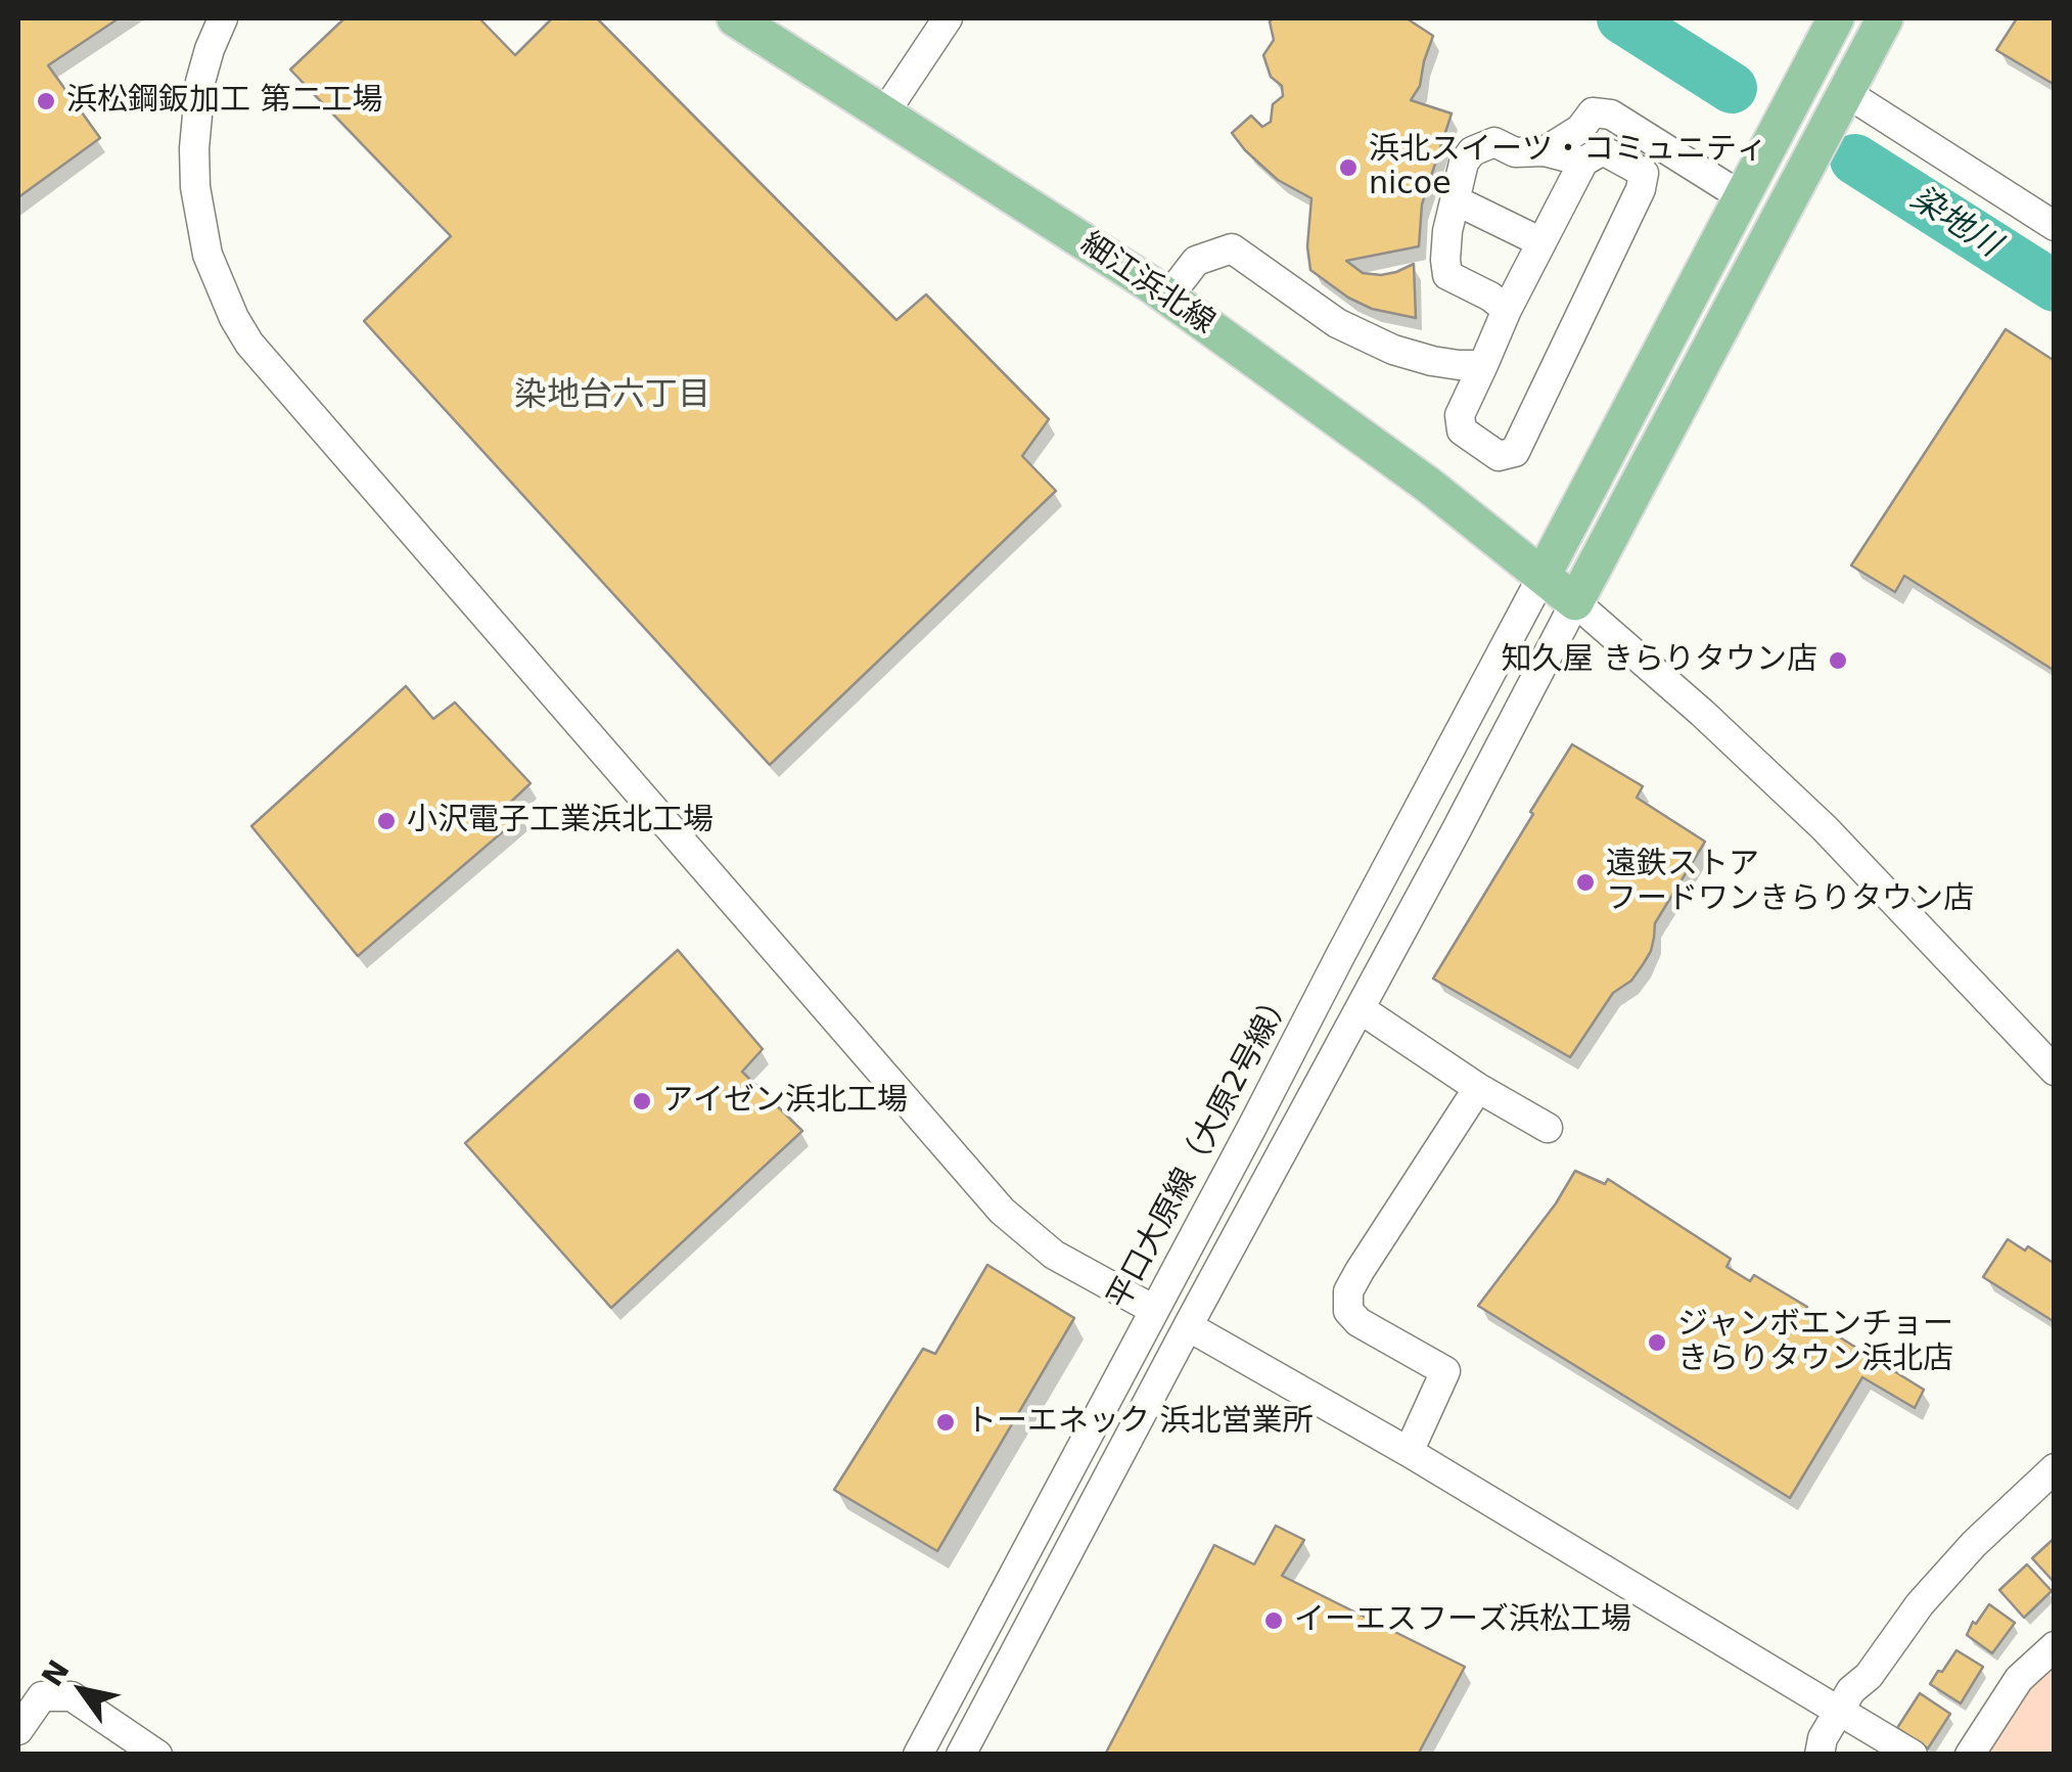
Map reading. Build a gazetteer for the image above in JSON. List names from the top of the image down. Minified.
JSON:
{"streets":{"main road":["細江浜北線"],"street":["平口大原線（大原2号線）"]},"crossings":[["細江浜北線","平口大原線（大原2号線）"]],"districts":["染地台六丁目"],"water":["染地川"],"places":["浜松鋼鈑加工 第二工場","浜北スイーツ・コミュニティ nicoe","知久屋 きらりタウン店","小沢電子工業浜北工場","遠鉄ストア フードワンきらりタウン店","アイゼン浜北工場","ジャンボエンチョー きらりタウン浜北店","トーエネック 浜北営業所","イーエスフーズ浜松工場"],"north":"top left"}
